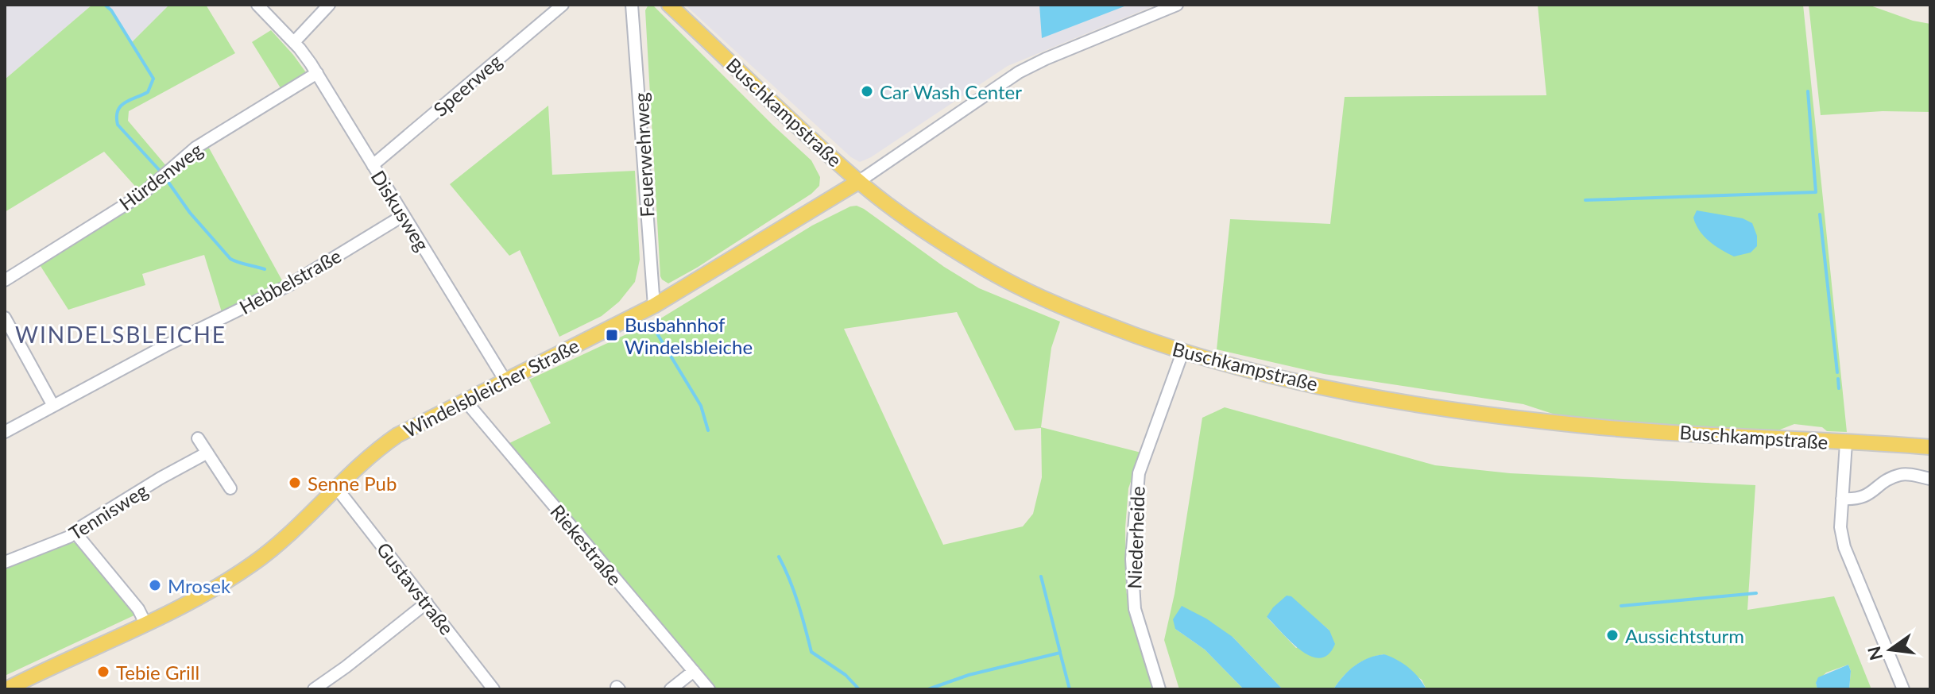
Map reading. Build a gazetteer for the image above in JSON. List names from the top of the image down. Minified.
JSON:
{"streets":{"main road":["Buschkampstraße","Windelsbleicher Straße"],"street":["Speerweg","Feuerwehrweg","Hürdenweg","Diskusweg","Hebbelstraße","Tennisweg","Niederheide","Riekestraße","Gustavstraße"]},"crossings":[["Speerweg","Diskusweg"],["Buschkampstraße","Windelsbleicher Straße"],["Buschkampstraße","Niederheide"],["Feuerwehrweg","Windelsbleicher Straße"],["Hürdenweg","Diskusweg"],["Diskusweg","Hebbelstraße"],["Diskusweg","Windelsbleicher Straße"],["Windelsbleicher Straße","Riekestraße"],["Windelsbleicher Straße","Gustavstraße"]],"districts":["WINDELSBLEICHE"],"places":{"other":["Car Wash Center","Senne Pub","Mrosek","Aussichtsturm","Tebie Grill"],"transit":["Busbahnhof Windelsbleiche"]},"north":"left"}
